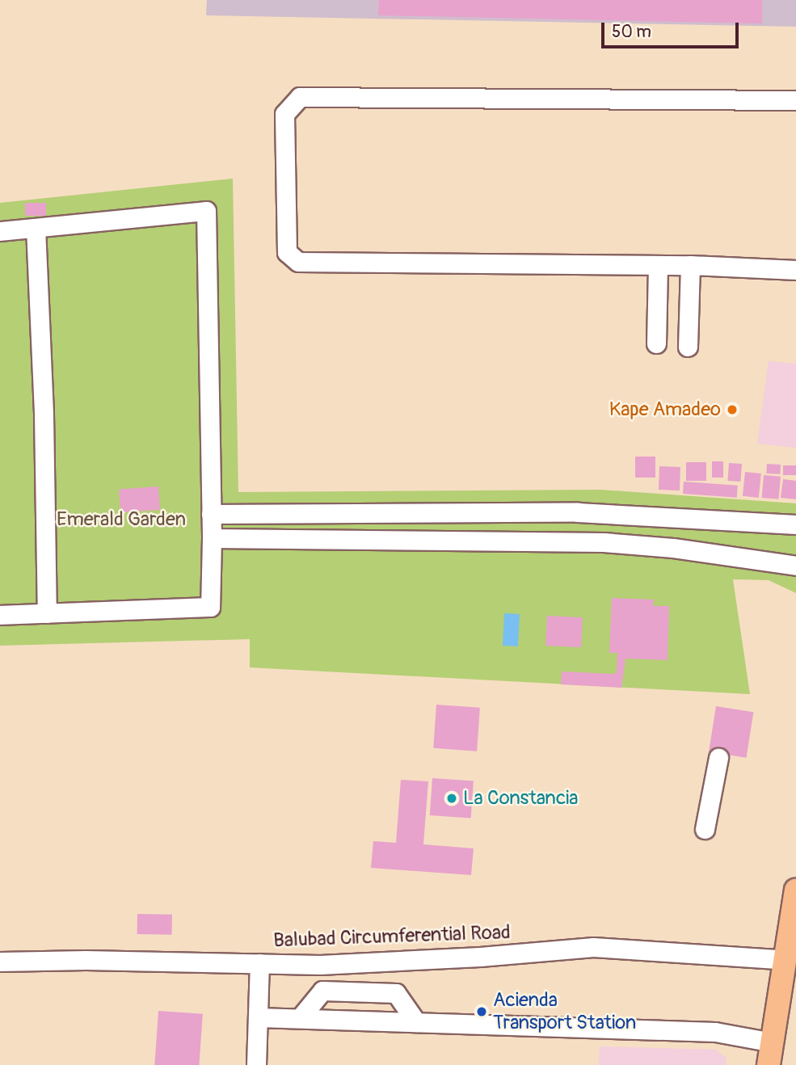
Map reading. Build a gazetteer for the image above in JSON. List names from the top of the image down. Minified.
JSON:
{"streets":{"street":["Balubad Circumferential Road"]},"parks":["Emerald Garden"],"places":["Kape Amadeo","La Constancia","Acienda Transport Station"],"scale_bar":"50 m"}
